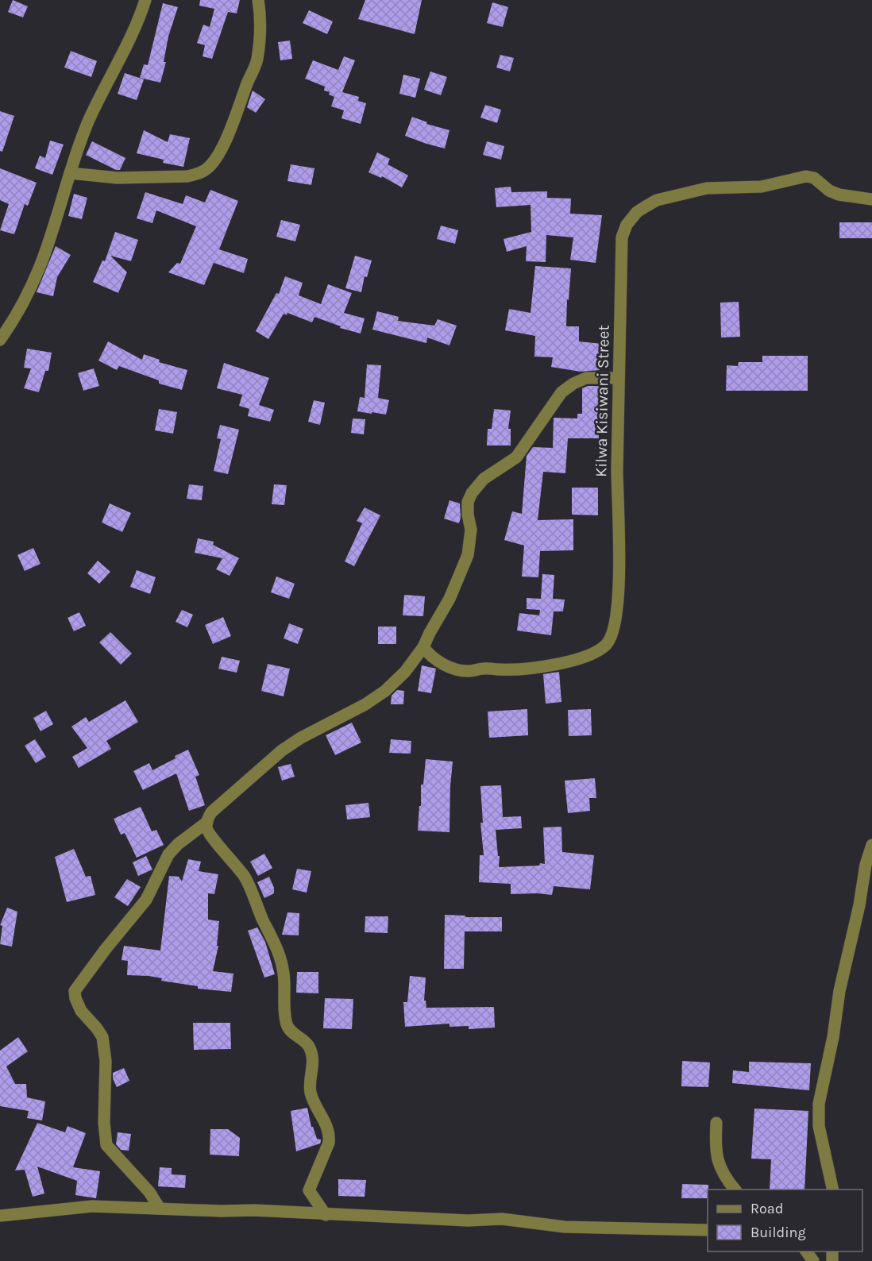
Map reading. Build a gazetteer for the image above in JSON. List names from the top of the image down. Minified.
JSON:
{"streets":{"street":["Kilwa Kisiwani Street"]},"legend":["Road","Building"]}
